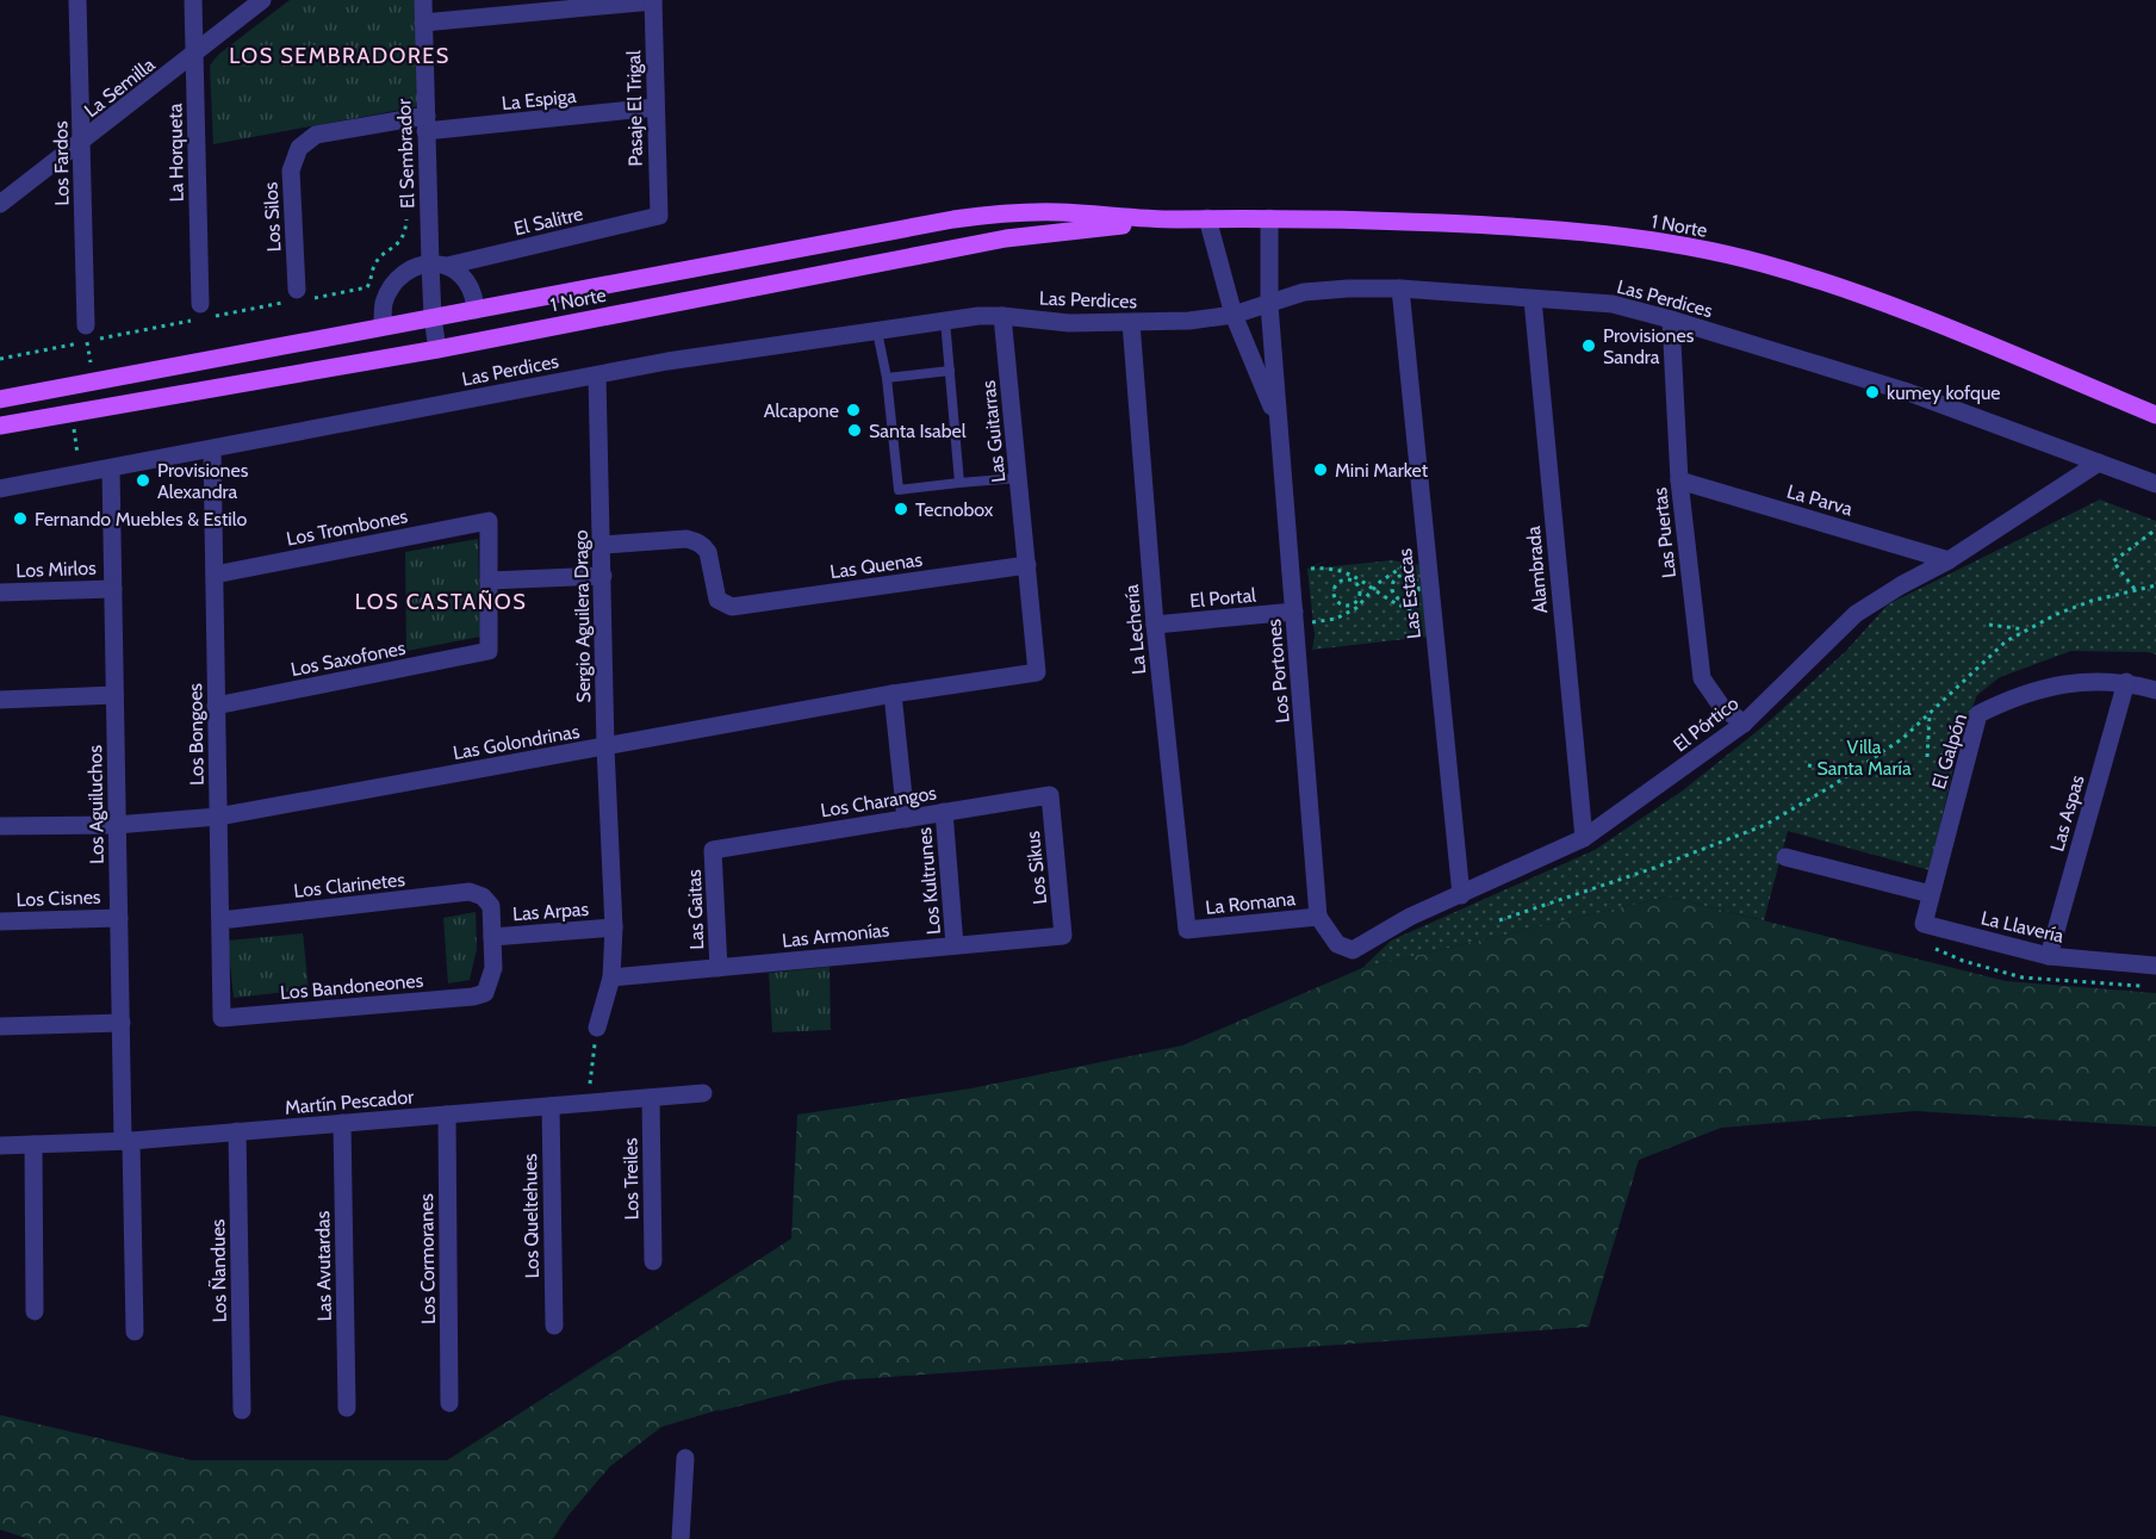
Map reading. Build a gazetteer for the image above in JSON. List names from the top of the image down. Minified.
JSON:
{"streets":{"main road":["1 Norte"],"street":["La Semilla","La Espiga","Pasaje El Trigal","La Horqueta","El Sembrador","Los Fardos","Los Silos","El Salitre","Las Perdices","Las Guitarras","La Parva","Los Trombones","Las Puertas","Las Quenas","Los Mirlos","Alambrada","Las Estacas","El Portal","Sergio Aguilera Drago","La Lechería","Los Saxofones","Los Portones","El Pórtico","Los Bongoes","Las Golondrinas","El Galpón","Los Charangos","Los Aguiluchos","Las Aspas","Los Sikus","Los Kultrunes","Los Clarinetes","Los Cisnes","La Romana","Las Gaitas","Las Arpas","La Llavería","Las Armonías","Los Bandoneones","Martín Pescador","Los Treiles","Los Queltehues","Los Cormoranes","Las Avutardas","Los Ñandues"]},"crossings":[["La Semilla","La Horqueta"],["La Semilla","Los Fardos"],["La Espiga","Pasaje El Trigal"],["La Espiga","El Sembrador"],["La Espiga","Los Silos"],["Pasaje El Trigal","El Salitre"],["El Sembrador","Los Silos"],["El Sembrador","El Salitre"],["El Sembrador","1 Norte"],["1 Norte","Los Portones"],["Las Perdices","Las Guitarras"],["Las Perdices","Las Puertas"],["Las Perdices","Alambrada"],["Las Perdices","Las Estacas"],["Las Perdices","Sergio Aguilera Drago"],["Las Perdices","La Lechería"],["Las Perdices","Los Portones"],["Las Perdices","El Pórtico"],["Las Perdices","Los Bongoes"],["Las Perdices","Los Aguiluchos"],["Las Guitarras","Las Quenas"],["Las Guitarras","Las Golondrinas"],["La Parva","Las Puertas"],["La Parva","El Pórtico"],["Los Trombones","Los Saxofones"],["Los Trombones","Los Bongoes"],["Las Puertas","El Pórtico"],["Las Quenas","Sergio Aguilera Drago"],["Los Mirlos","Los Aguiluchos"],["Alambrada","El Pórtico"],["Las Estacas","El Pórtico"],["El Portal","La Lechería"],["El Portal","Los Portones"],["Sergio Aguilera Drago","Las Golondrinas"],["Sergio Aguilera Drago","Las Arpas"],["Sergio Aguilera Drago","Las Armonías"],["La Lechería","La Romana"],["Los Saxofones","Los Bongoes"],["Los Portones","El Pórtico"],["Los Portones","La Romana"],["El Pórtico","La Romana"],["Los Bongoes","Las Golondrinas"],["Los Bongoes","Los Clarinetes"],["Los Bongoes","Los Bandoneones"],["Las Golondrinas","Los Aguiluchos"],["El Galpón","Las Aspas"],["El Galpón","La Llavería"],["Los Charangos","Los Sikus"],["Los Charangos","Los Kultrunes"],["Los Charangos","Las Gaitas"],["Los Aguiluchos","Los Cisnes"],["Los Aguiluchos","Martín Pescador"],["Las Aspas","La Llavería"],["Los Sikus","Las Armonías"],["Los Kultrunes","Las Armonías"],["Los Clarinetes","Las Arpas"],["Los Clarinetes","Los Bandoneones"],["Las Gaitas","Las Armonías"],["Las Arpas","Los Bandoneones"],["Martín Pescador","Los Treiles"],["Martín Pescador","Los Queltehues"],["Martín Pescador","Los Cormoranes"],["Martín Pescador","Las Avutardas"],["Martín Pescador","Los Ñandues"]],"districts":["LOS SEMBRADORES","LOS CASTAÑOS"],"parks":["Villa Santa María"],"places":["Provisiones Sandra","kumey kofque","Alcapone","Santa Isabel","Mini Market","Provisiones Alexandra","Tecnobox","Fernando Muebles & Estilo"]}
